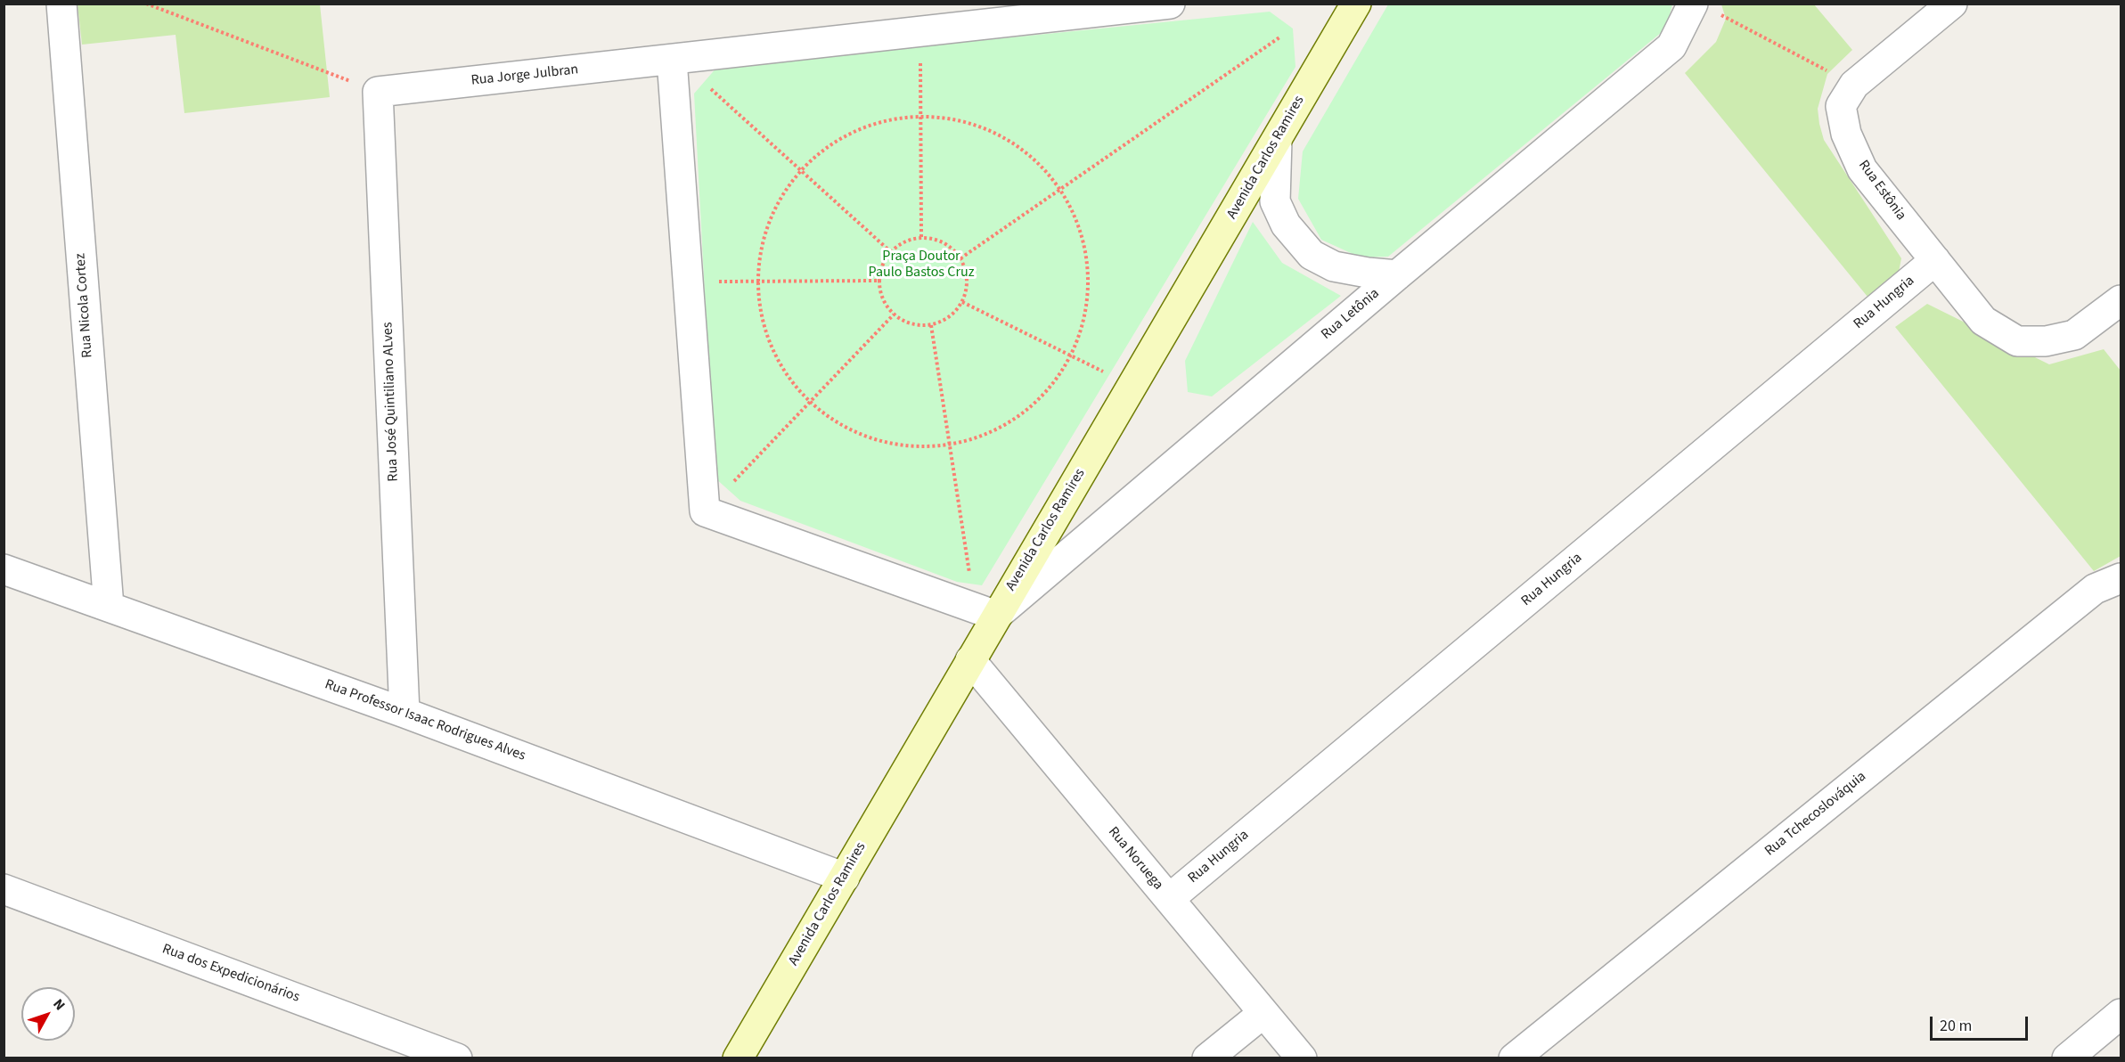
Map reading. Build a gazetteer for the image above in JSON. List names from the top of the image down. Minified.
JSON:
{"streets":{"main road":["Avenida Carlos Ramires"],"street":["Rua Jorge Julbran","Rua Estônia","Rua Hungria","Rua Nicola Cortez","Rua Letônia","Rua José Quintiliano ALves","Rua Professor Isaac Rodrigues Alves","Rua Tchecoslováquia","Rua Noruega","Rua dos Expedicionários"]},"crossings":[["Rua Jorge Julbran","Rua José Quintiliano ALves"],["Avenida Carlos Ramires","Rua Letônia"],["Avenida Carlos Ramires","Rua Professor Isaac Rodrigues Alves"],["Avenida Carlos Ramires","Rua Noruega"],["Rua Estônia","Rua Hungria"],["Rua Hungria","Rua Noruega"],["Rua Nicola Cortez","Rua Professor Isaac Rodrigues Alves"],["Rua José Quintiliano ALves","Rua Professor Isaac Rodrigues Alves"]],"parks":["Praça Doutor Paulo Bastos Cruz"],"scale_bar":"20 m","north":"top right"}
